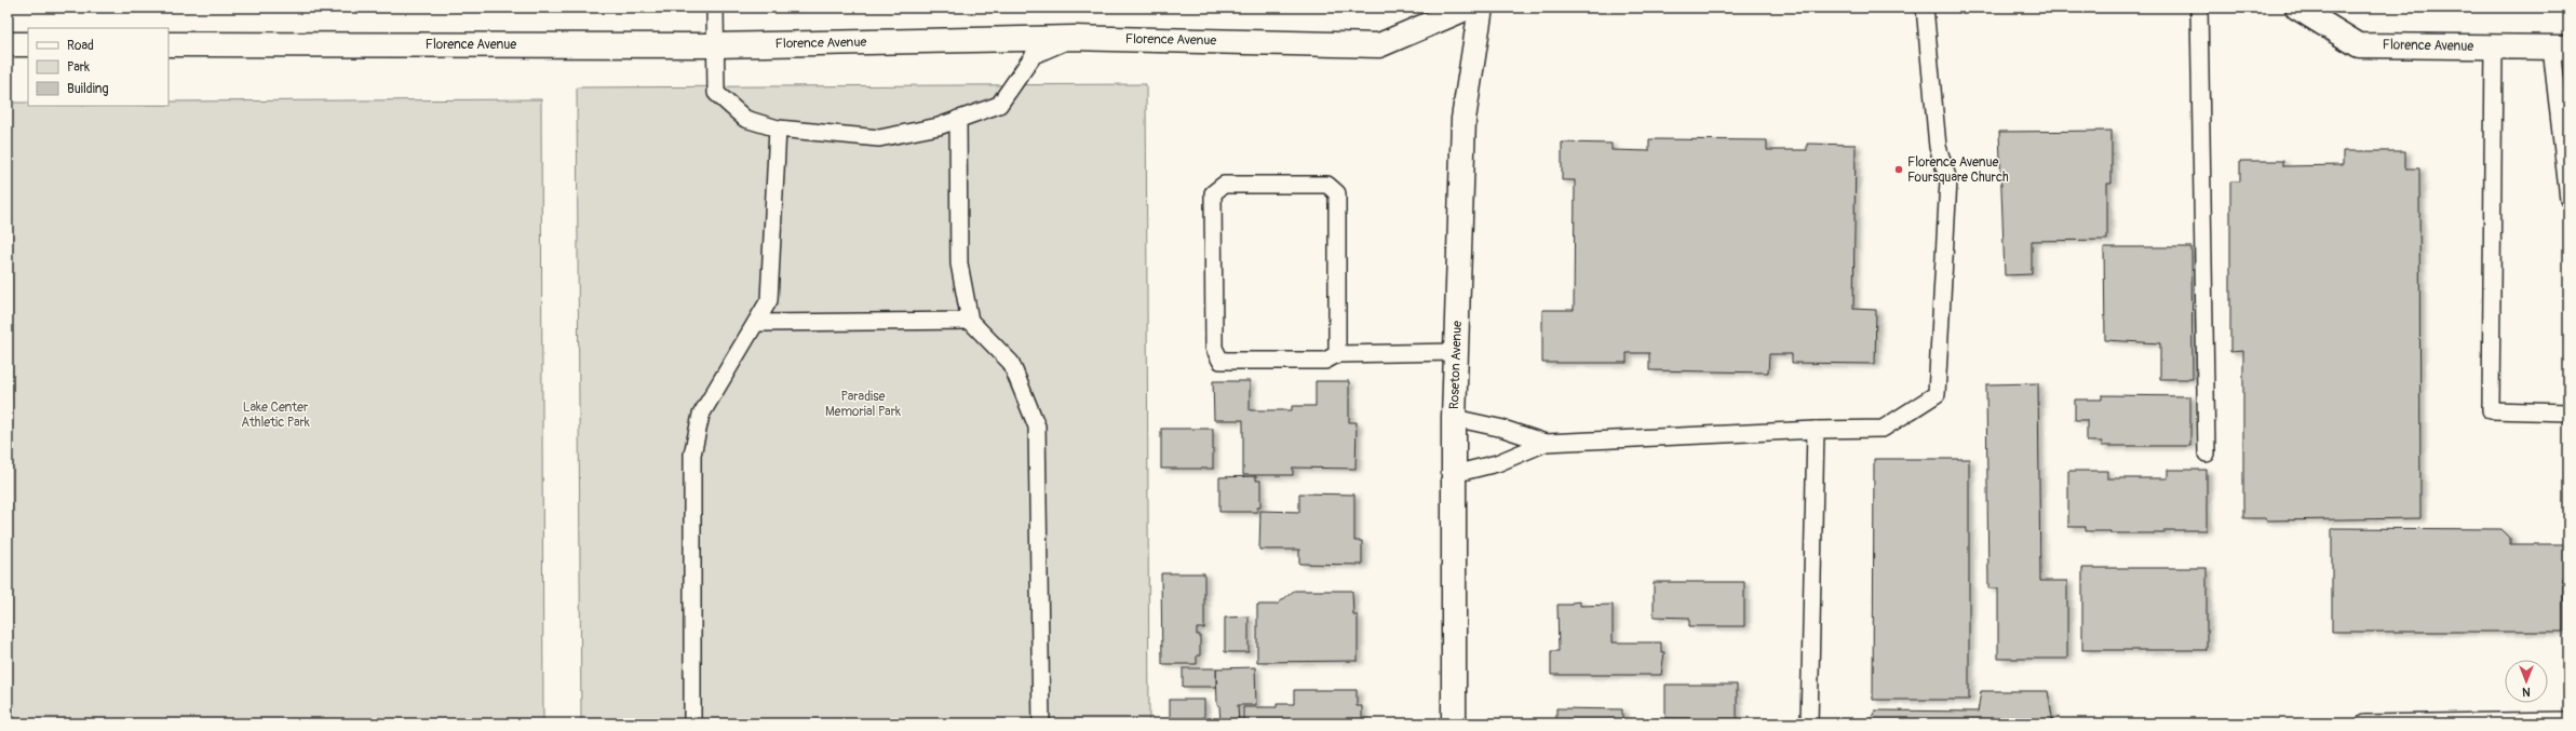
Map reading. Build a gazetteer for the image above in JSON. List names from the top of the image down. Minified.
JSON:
{"streets":{"main road":["Florence Avenue","Roseton Avenue"]},"parks":["Paradise Memorial Park","Lake Center Athletic Park"],"places":["Florence Avenue Foursquare Church"],"legend":["Road","Park","Building"],"north":"bottom"}
